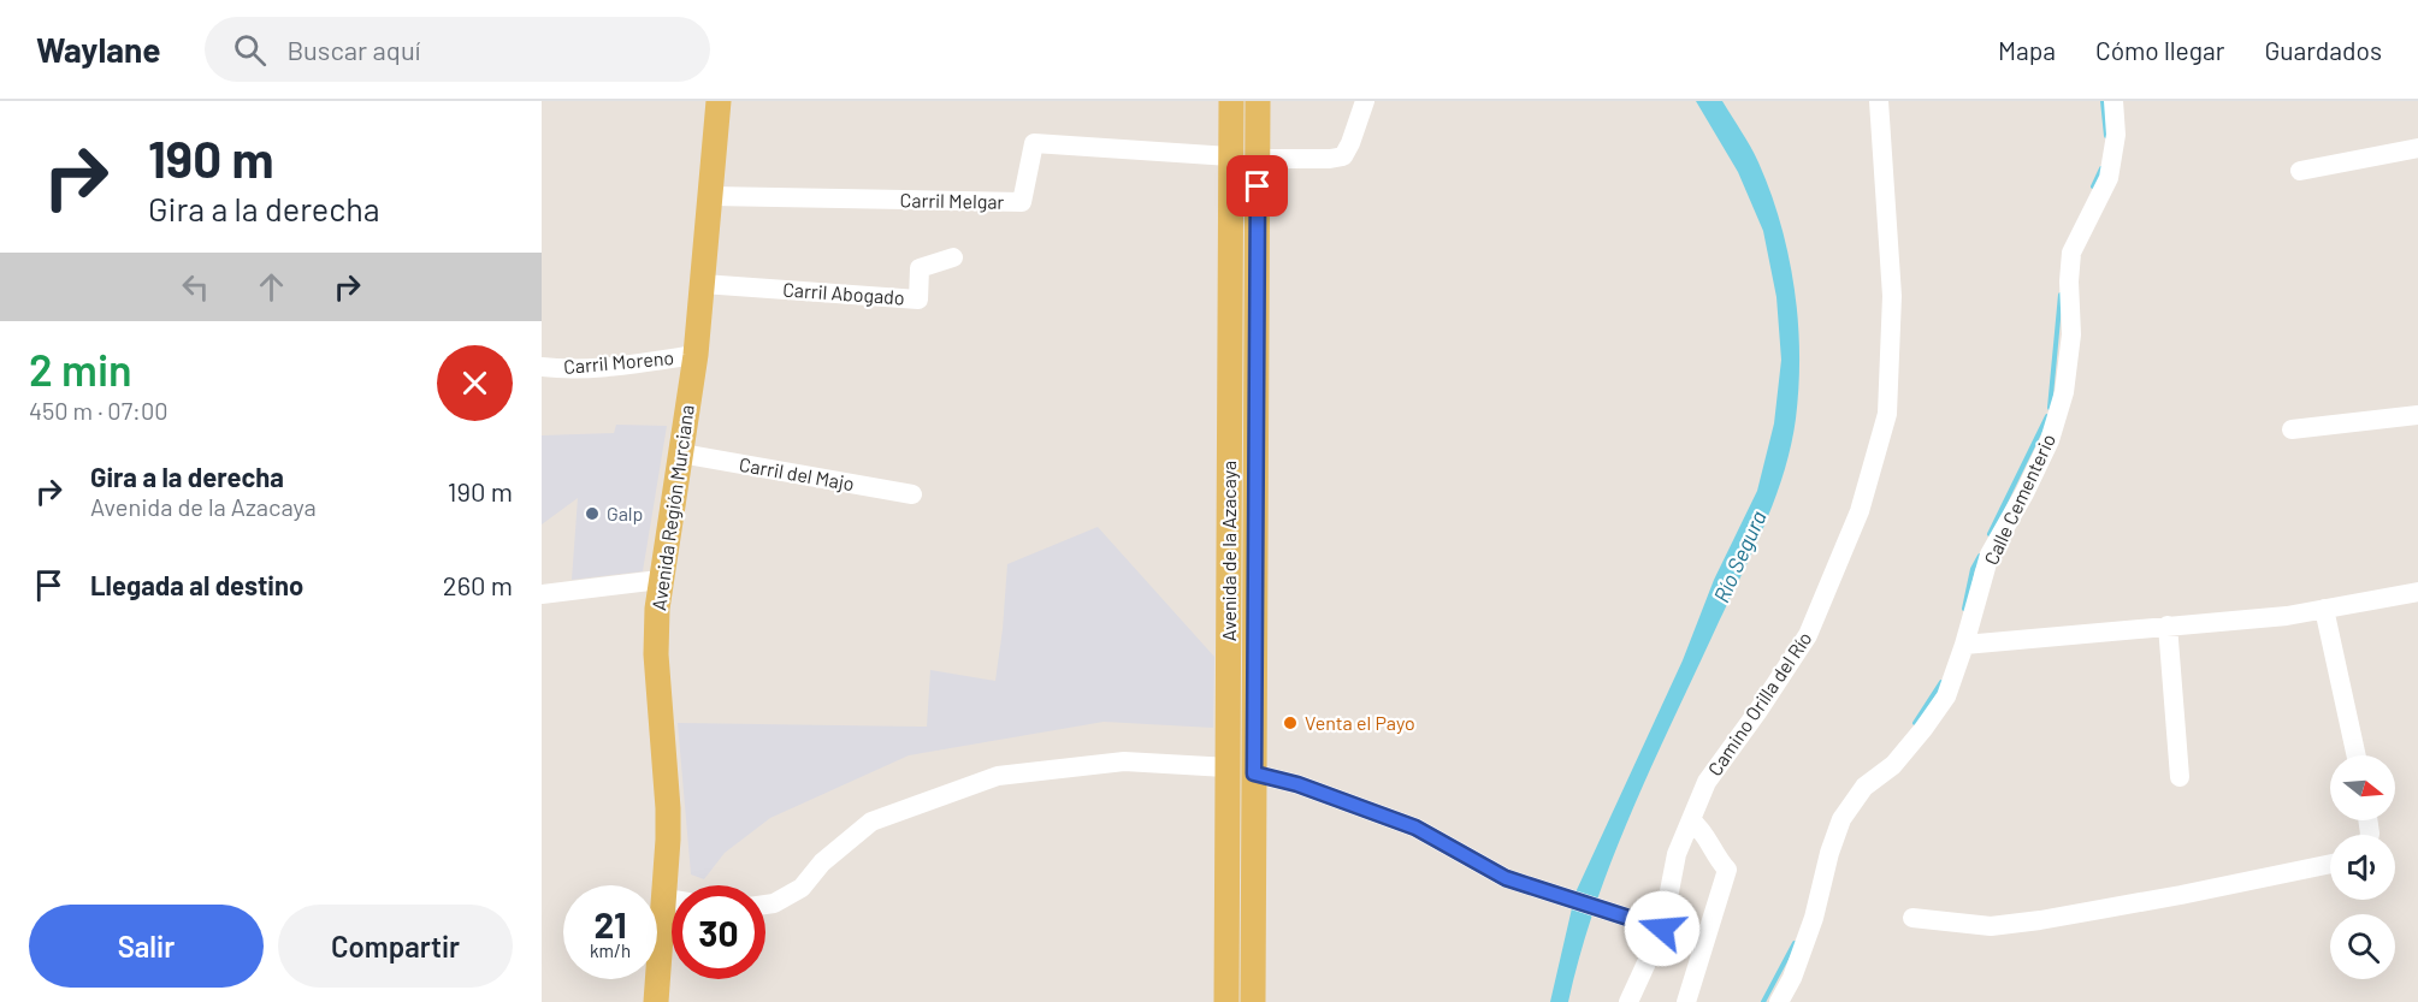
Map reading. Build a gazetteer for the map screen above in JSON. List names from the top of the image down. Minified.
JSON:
{"streets":{"main road":["Avenida Región Murciana","Avenida de la Azacaya"],"street":["Carril Melgar","Carril Abogado","Carril Moreno","Carril del Majo","Calle Cementerio","Camino Orilla del Río"]},"crossings":[["Carril Melgar","Avenida Región Murciana"],["Carril Melgar","Avenida de la Azacaya"],["Carril Abogado","Avenida Región Murciana"],["Carril Moreno","Avenida Región Murciana"],["Carril del Majo","Avenida Región Murciana"]],"water":["Río Segura"],"places":["Galp","Venta el Payo"],"north":"right","page":{"header":"Waylane","search":"Buscar aquí","nav":["Mapa","Cómo llegar","Guardados"],"turn":["190 m","Gira a la derecha"],"heading":["2 min","450 m · 07:00"],"list":[{"name":"Gira a la derecha","note":"Avenida de la Azacaya","value":"190 m"},{"name":"Llegada al destino","value":"260 m"}],"speed":"21 km/h","limit":"30","buttons":["Salir","Compartir"]}}
